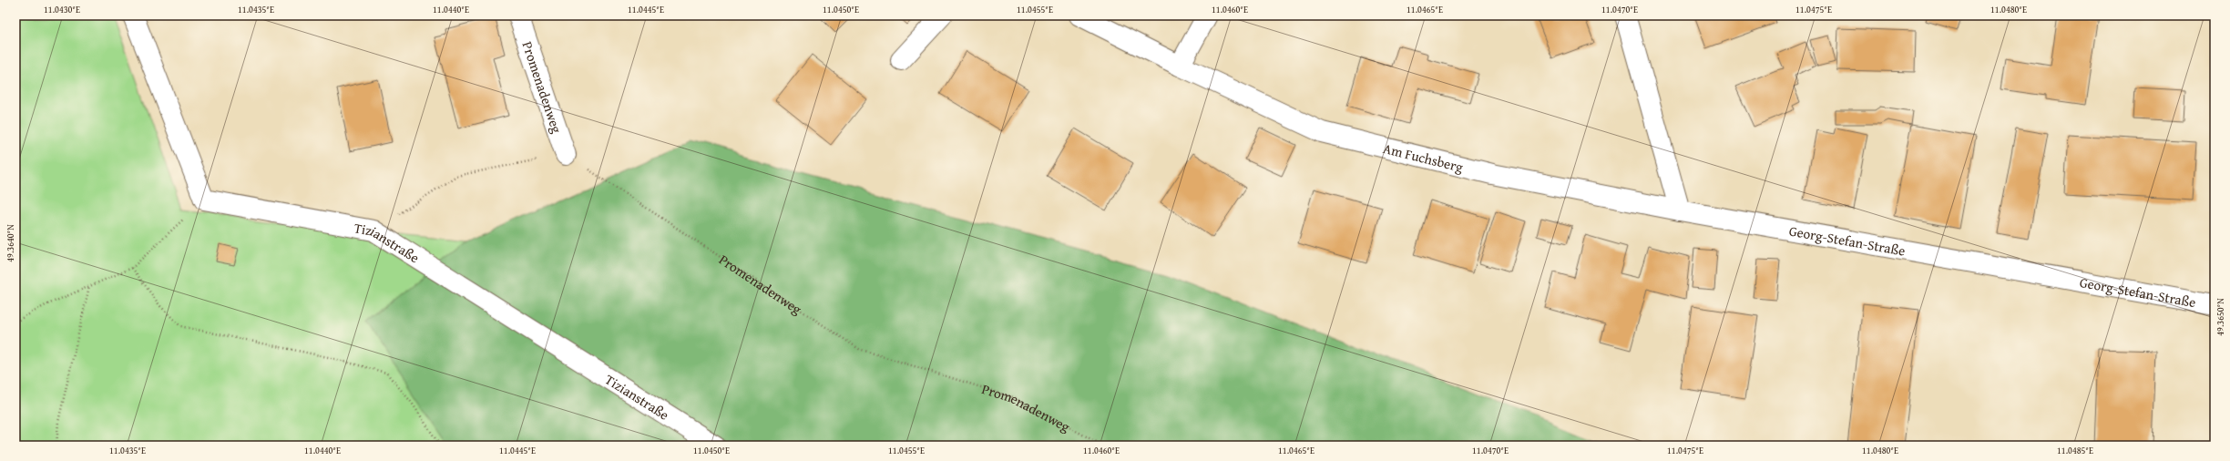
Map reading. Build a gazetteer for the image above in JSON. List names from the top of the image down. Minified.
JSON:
{"streets":{"street":["Promenadenweg","Am Fuchsberg","Georg-Stefan-Straße","Tizianstraße"]},"crossings":[["Am Fuchsberg","Georg-Stefan-Straße"]],"coordinates":["11.0430°E","11.0435°E","11.0440°E","11.0445°E","11.0450°E","11.0455°E","11.0460°E","11.0465°E","11.0470°E","11.0475°E","11.0480°E","49.3640°N","49.3650°N","11.0485°E"]}
